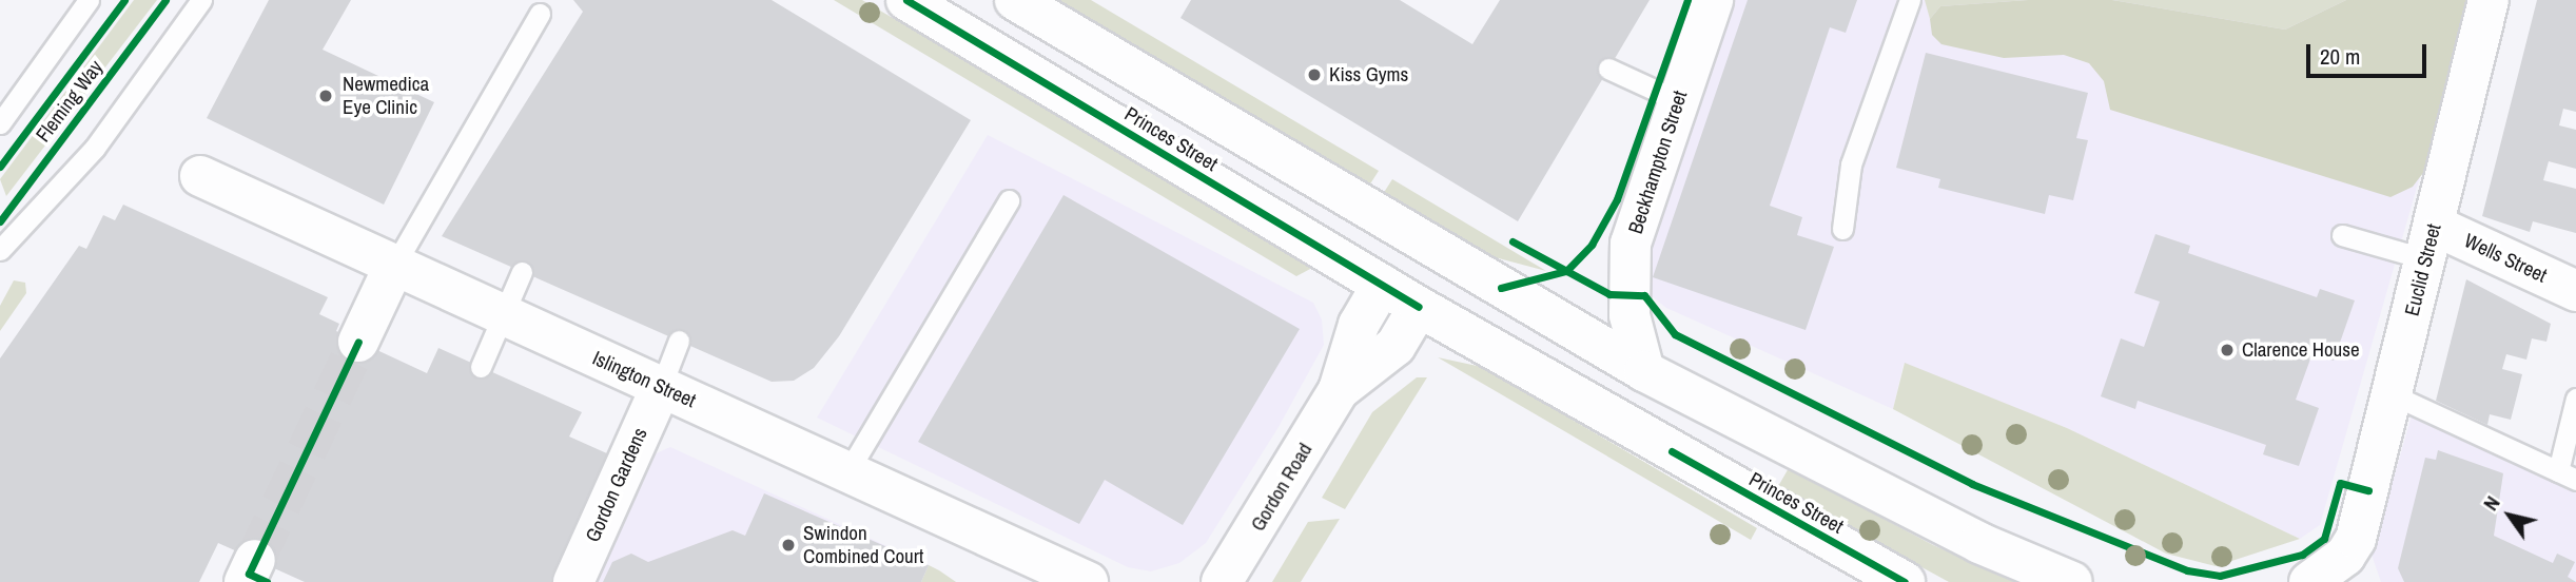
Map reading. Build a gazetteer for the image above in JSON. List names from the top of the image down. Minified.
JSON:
{"streets":{"street":["Princes Street","Beckhampton Street","Wells Street","Euclid Street","Islington Street","Gordon Gardens","Gordon Road"],"cycle path":["Fleming Way"]},"crossings":[["Princes Street","Beckhampton Street"],["Princes Street","Gordon Road"],["Wells Street","Euclid Street"],["Islington Street","Gordon Gardens"]],"places":["Kiss Gyms","Newmedica Eye Clinic","Clarence House","Swindon Combined Court"],"scale_bar":"20 m","north":"top left"}
